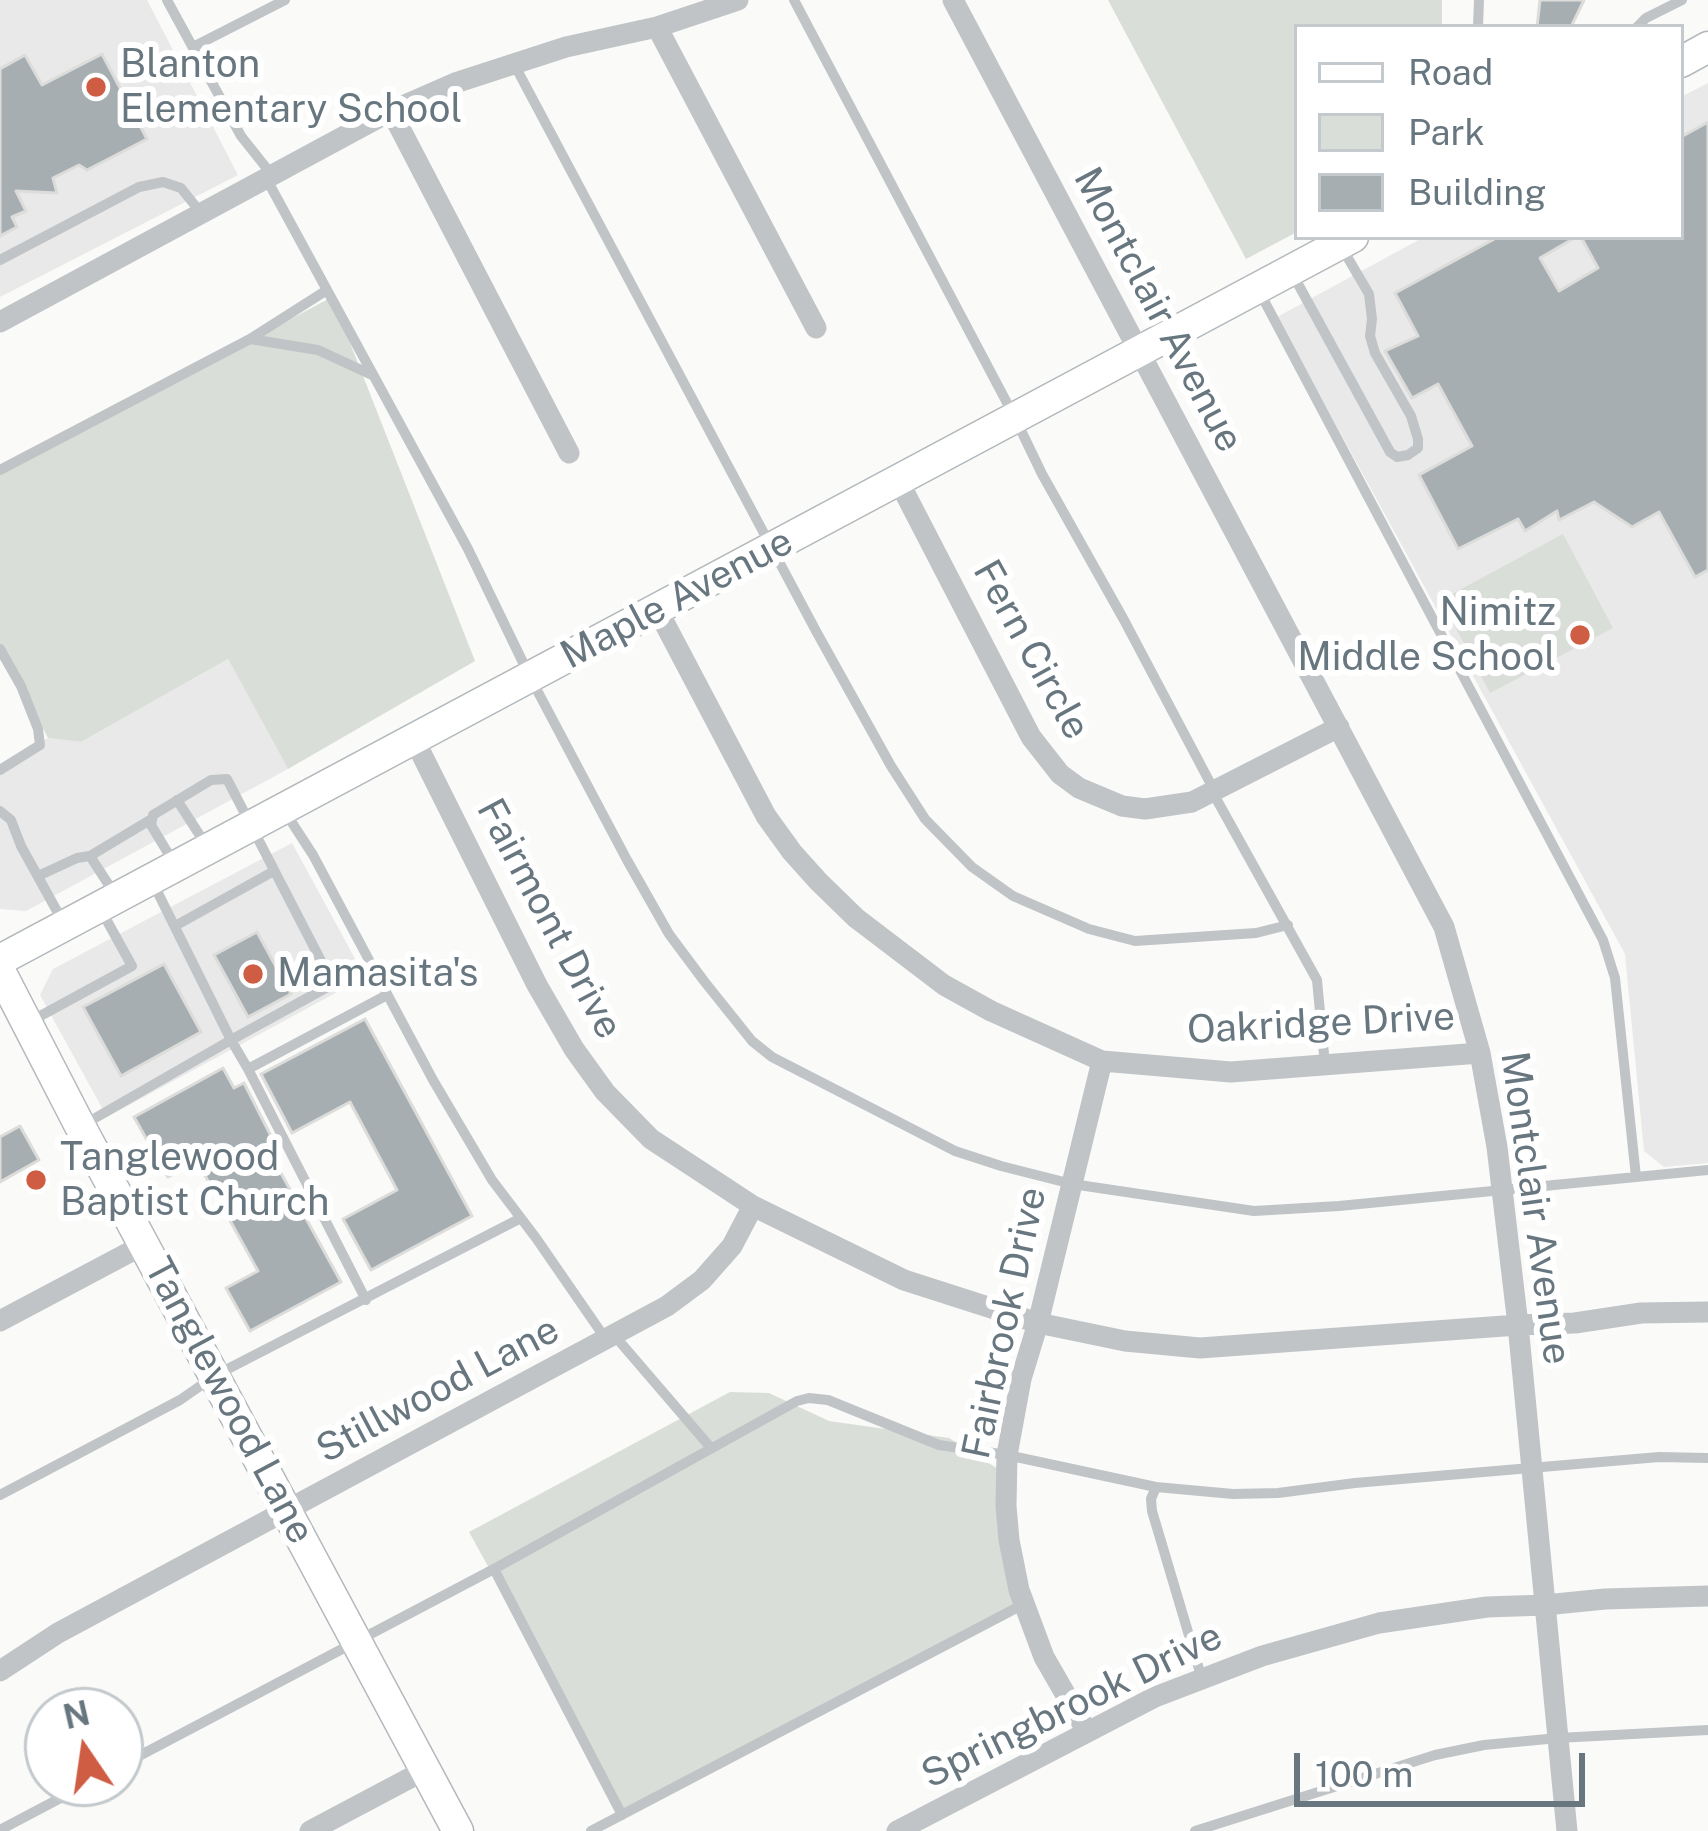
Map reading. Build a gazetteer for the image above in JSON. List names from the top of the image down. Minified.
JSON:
{"streets":{"main road":["Maple Avenue","Tanglewood Lane"],"street":["Montclair Avenue","Fern Circle","Fairmont Drive","Oakridge Drive","Fairbrook Drive","Stillwood Lane","Springbrook Drive"]},"crossings":[["Montclair Avenue","Maple Avenue"],["Montclair Avenue","Fern Circle"],["Montclair Avenue","Fairmont Drive"],["Montclair Avenue","Oakridge Drive"],["Montclair Avenue","Springbrook Drive"],["Maple Avenue","Fern Circle"],["Maple Avenue","Fairmont Drive"],["Maple Avenue","Oakridge Drive"],["Fairmont Drive","Fairbrook Drive"],["Fairmont Drive","Stillwood Lane"],["Oakridge Drive","Fairbrook Drive"],["Fairbrook Drive","Springbrook Drive"],["Stillwood Lane","Tanglewood Lane"]],"places":["Blanton Elementary School","Nimitz Middle School","Mamasita's","Tanglewood Baptist Church"],"legend":["Road","Park","Building"],"scale_bar":"100 m","north":"top"}
